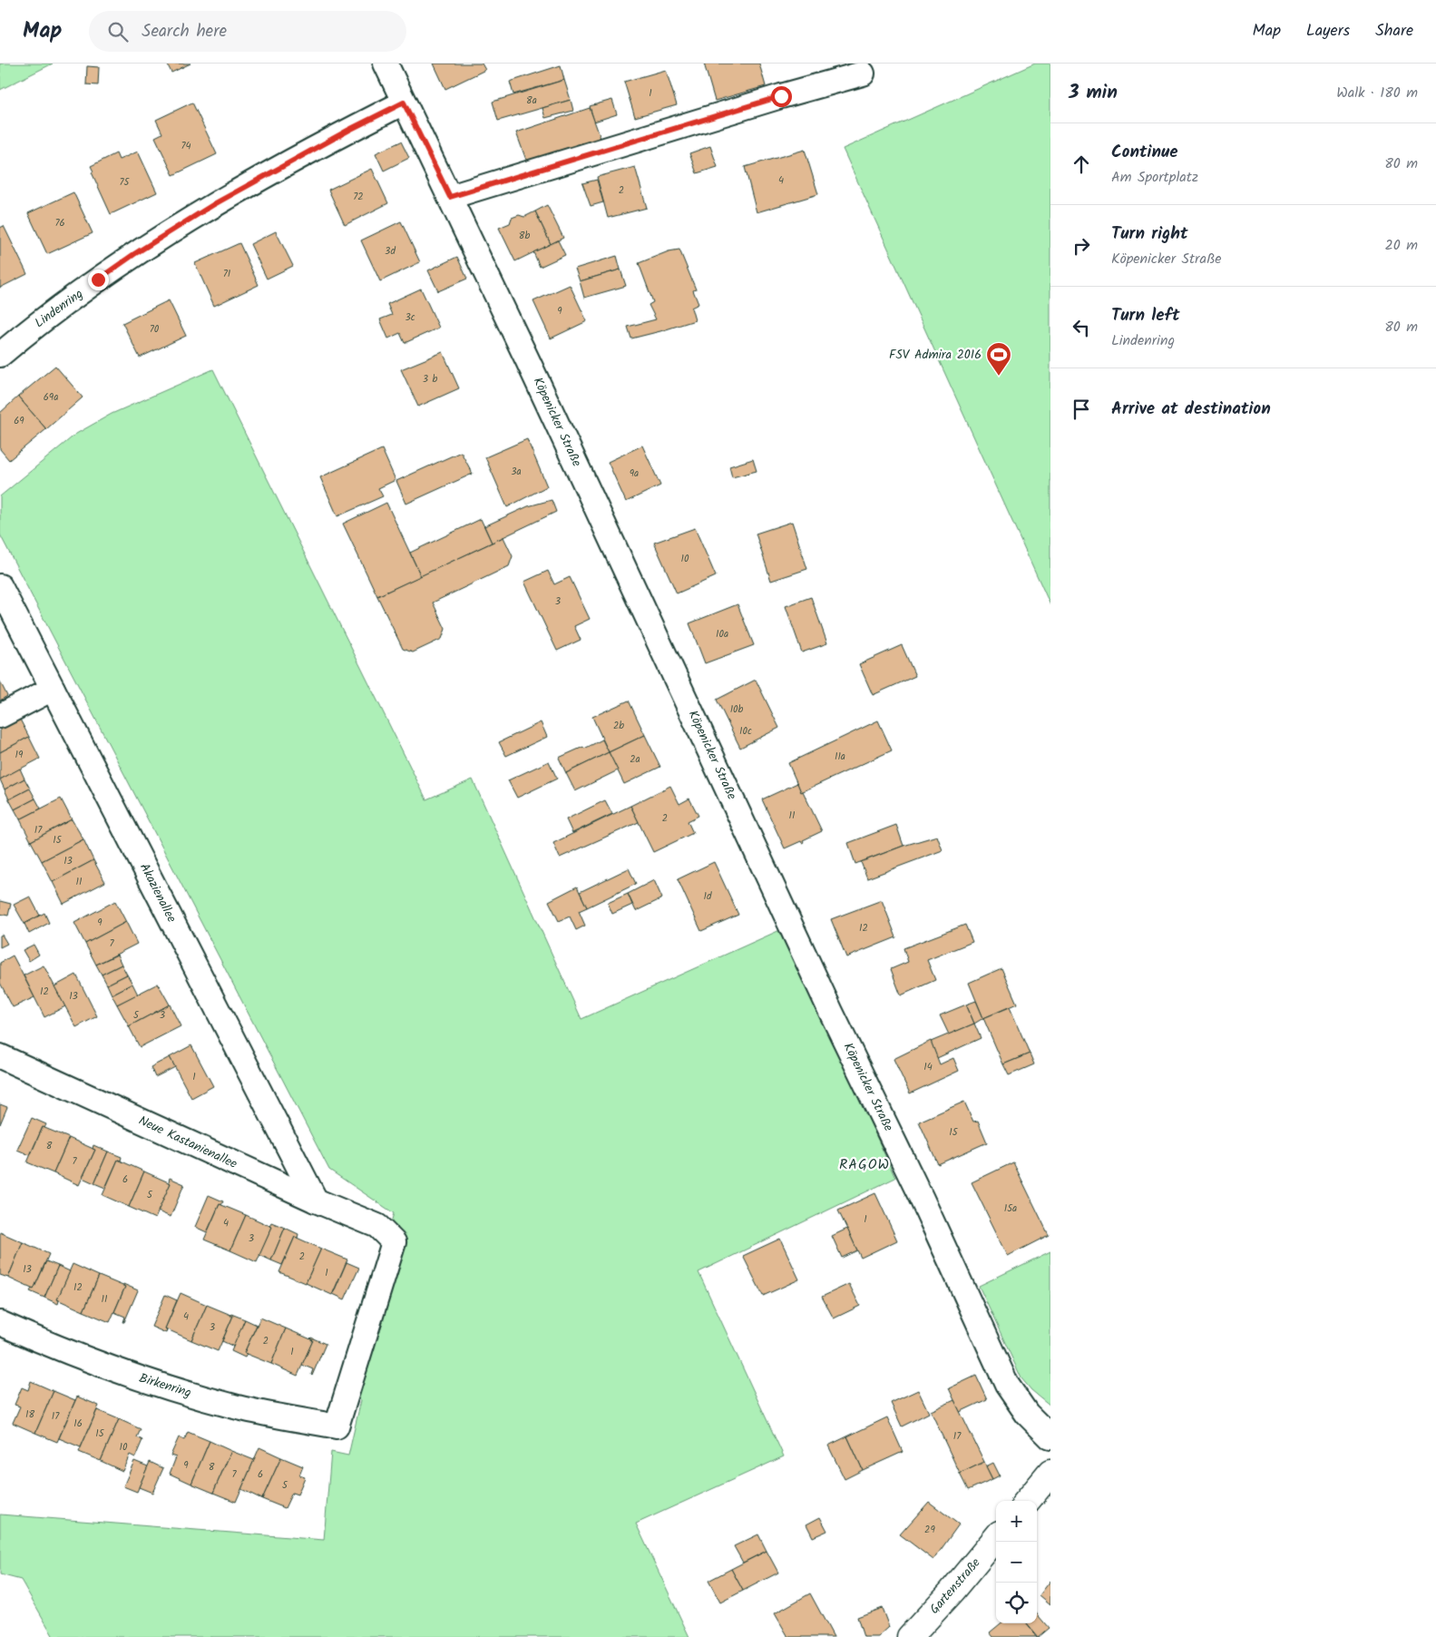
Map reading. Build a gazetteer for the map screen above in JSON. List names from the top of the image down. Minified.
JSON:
{"streets":{"street":["Lindenring","Köpenicker Straße","Akazienallee","Neue Kastanienallee","Birkenring","Gartenstraße"]},"crossings":[["Lindenring","Köpenicker Straße"],["Akazienallee","Neue Kastanienallee"],["Neue Kastanienallee","Birkenring"]],"districts":["RAGOW"],"places":{"sports":["FSV Admira 2016"]},"house_numbers":["1","8a","74","4","75","2","72","76","8b","3d","71","9","3c","70","3 b","69a","69","3a","9a","10","3","10a","10b","2b","10c","19","11a","2a","11","2","17","15","13","11","1d","9","12","7","12","13","5","3","14","1","15","8","7","6","5","15a","1","4","3","2","13","1","12","11","4","3","2","1","18","17","16","15","17","10","9","8","7","6","5","29"],"page":{"header":"Map","search":"Search here","nav":["Map","Layers","Share"],"heading":["3 min","Walk · 180 m"],"list":[["Continue","Am Sportplatz","80 m"],["Turn right","Köpenicker Straße","20 m"],["Turn left","Lindenring","80 m"],"Arrive at destination"],"map_buttons":["+","−"]}}
